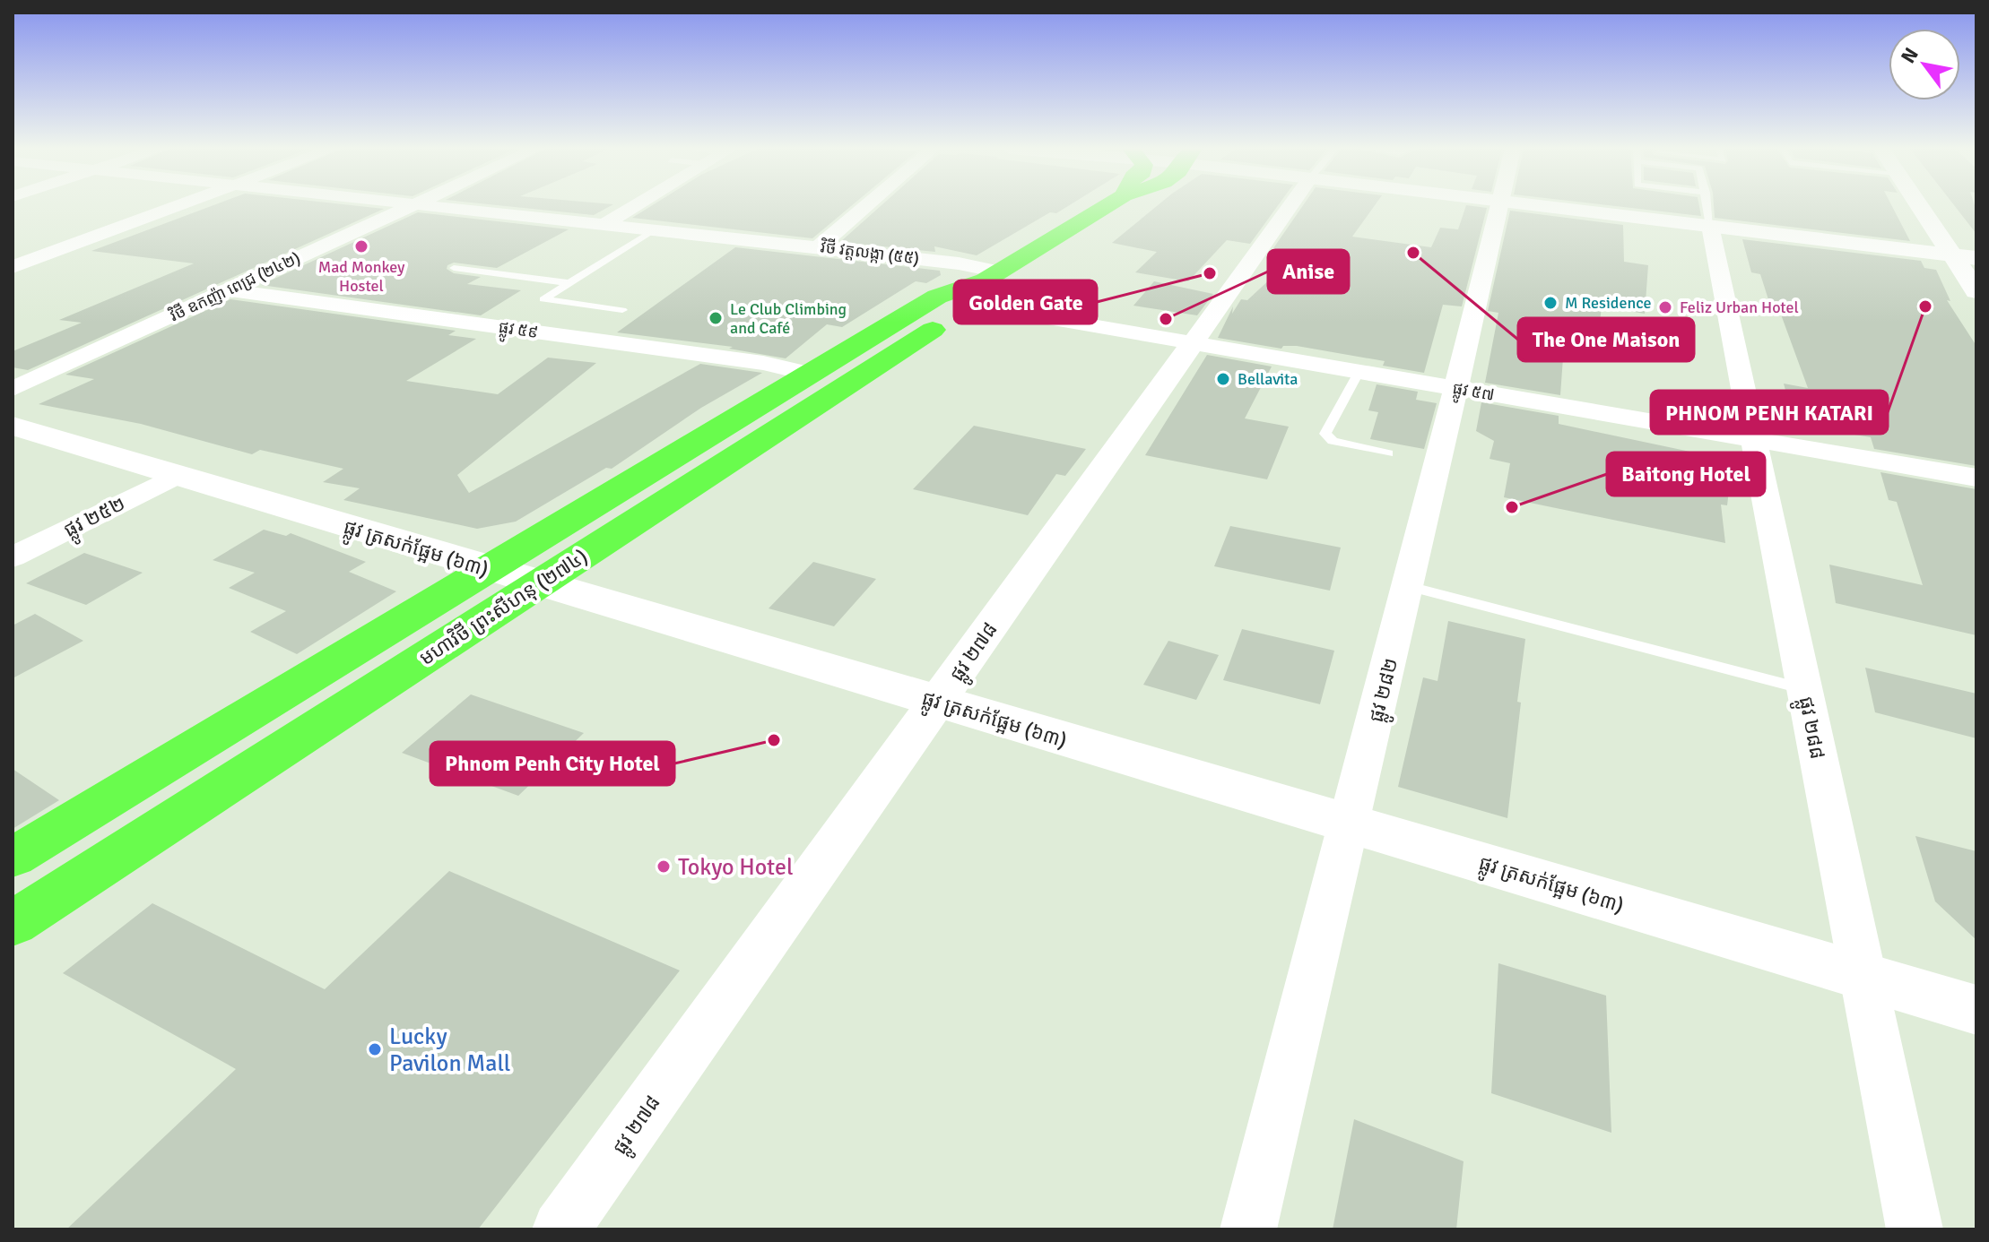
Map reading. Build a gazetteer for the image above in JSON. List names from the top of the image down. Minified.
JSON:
{"streets":{"main road":["មហាវិថី ព្រះសីហនុ (២៧៤)"],"street":["វិថី វត្តលង្កា (៥៥)","វិថី ឧកញ៉ា ពេជ្រ (២៤២)","ផ្លូវ ៥៩","ផ្លូវ ៥៧","ផ្លូវ ២៥២","ផ្លូវ ត្រសក់ផ្អែម (៦៣)","ផ្លូវ ២៧៨","ផ្លូវ ២៨២","ផ្លូវ ២៨៨"]},"crossings":[["វិថី វត្តលង្កា (៥៥)","ផ្លូវ ៥៧"],["វិថី វត្តលង្កា (៥៥)","មហាវិថី ព្រះសីហនុ (២៧៤)"],["វិថី ឧកញ៉ា ពេជ្រ (២៤២)","ផ្លូវ ៥៩"],["ផ្លូវ ៥៩","មហាវិថី ព្រះសីហនុ (២៧៤)"],["ផ្លូវ ៥៧","មហាវិថី ព្រះសីហនុ (២៧៤)"],["ផ្លូវ ៥៧","ផ្លូវ ២៧៨"],["ផ្លូវ ៥៧","ផ្លូវ ២៨២"],["ផ្លូវ ៥៧","ផ្លូវ ២៨៨"],["ផ្លូវ ២៥២","ផ្លូវ ត្រសក់ផ្អែម (៦៣)"],["ផ្លូវ ត្រសក់ផ្អែម (៦៣)","មហាវិថី ព្រះសីហនុ (២៧៤)"],["ផ្លូវ ត្រសក់ផ្អែម (៦៣)","ផ្លូវ ២៧៨"],["ផ្លូវ ត្រសក់ផ្អែម (៦៣)","ផ្លូវ ២៨២"],["ផ្លូវ ត្រសក់ផ្អែម (៦៣)","ផ្លូវ ២៨៨"]],"places":["Mad Monkey Hostel","The One Maison","Golden Gate","M Residence","PHNOM PENH KATARI","Feliz Urban Hotel","Le Club Climbing and Café","Anise","Bellavita","Baitong Hotel","Phnom Penh City Hotel","Tokyo Hotel","Lucky Pavilon Mall"],"north":"top left"}
